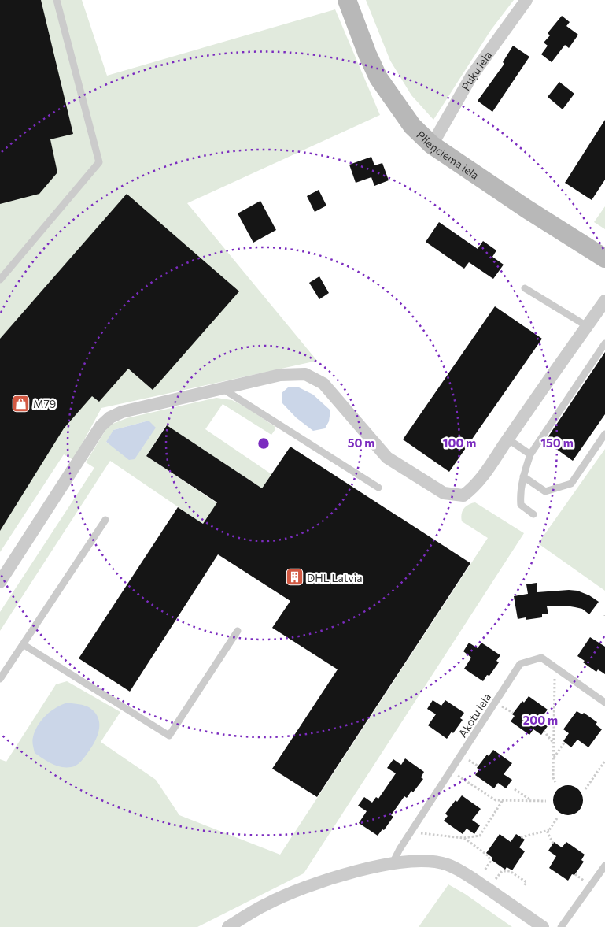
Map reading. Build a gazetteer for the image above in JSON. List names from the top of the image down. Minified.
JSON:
{"streets":{"main road":["Plieņciema iela"],"street":["Puķu iela"],"lane":["Akotu iela"]},"crossings":[["Puķu iela","Plieņciema iela"]],"places":{"shop":["M79"],"building":["DHL Latvia"]},"rings":["50 m","100 m","150 m","200 m"]}
